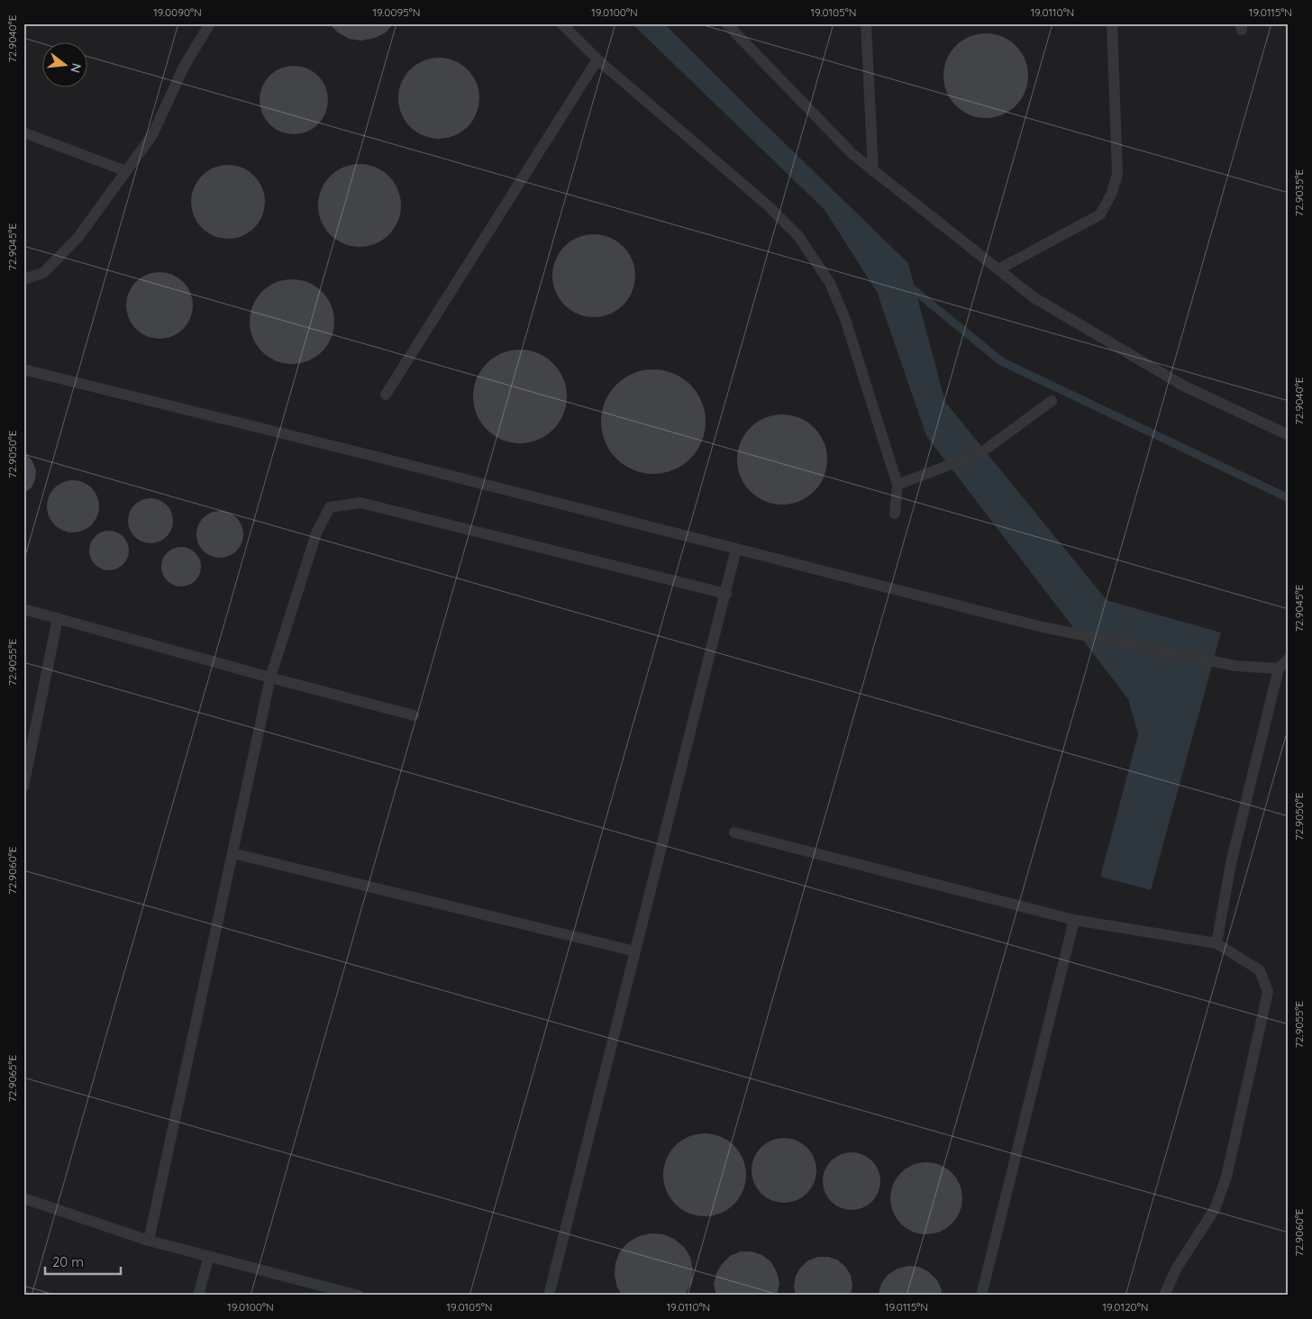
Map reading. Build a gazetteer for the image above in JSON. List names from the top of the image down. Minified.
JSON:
{"scale_bar":"20 m","north":"right","coordinates":["19.0090°N","19.0095°N","19.0100°N","19.0105°N","19.0110°N","19.0115°N","72.9040°E","72.9035°E","72.9045°E","72.9050°E","72.9055°E","72.9060°E","72.9065°E","19.0120°N"]}
